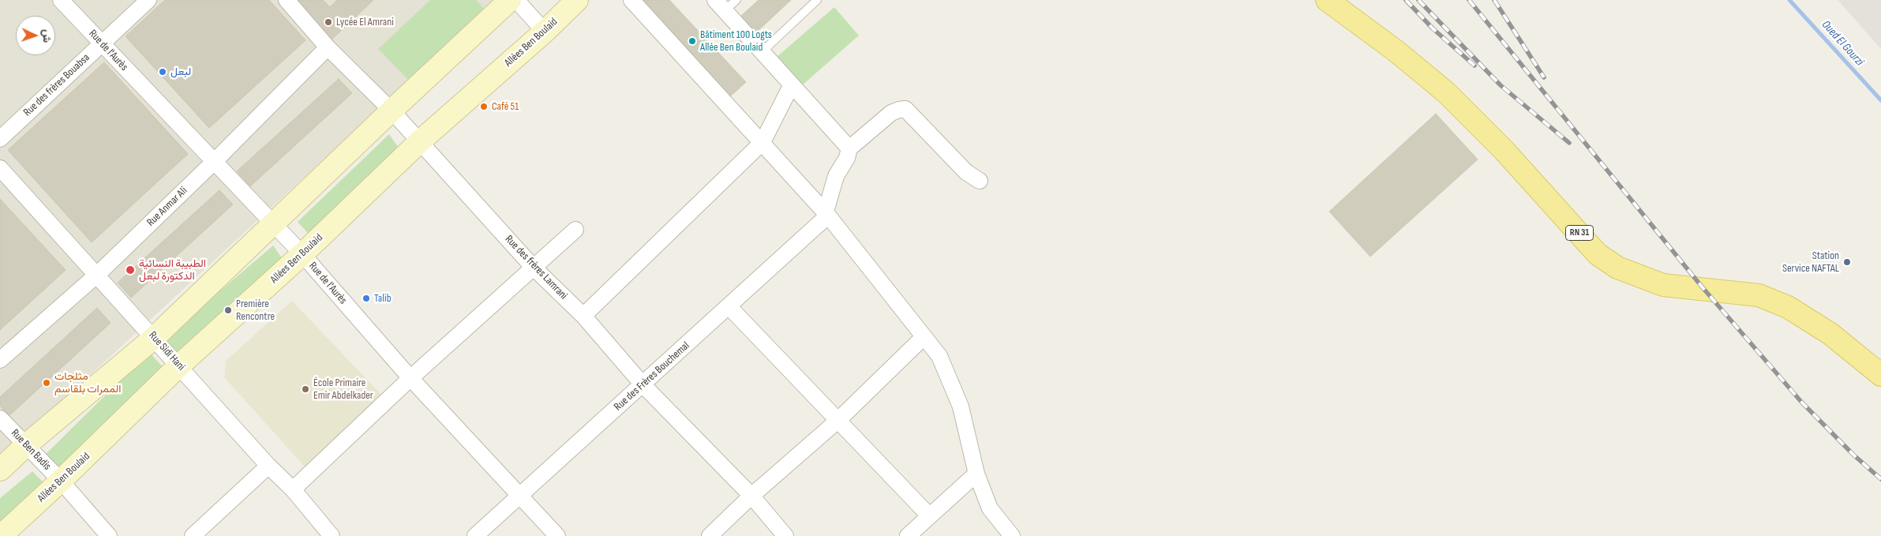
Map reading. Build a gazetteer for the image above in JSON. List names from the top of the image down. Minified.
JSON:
{"streets":{"main road":["Allées Ben Boulaid","RN 31"],"street":["Rue de l'Aurès","Rue des frères Bouabsa","Rue Anmar Ali","Rue des frères Lamrani","Rue Sidi Hani","Rue des Frères Bouchemal","Rue Ben Badis"]},"crossings":[["Allées Ben Boulaid","Rue de l'Aurès"],["Allées Ben Boulaid","Rue des frères Lamrani"],["Allées Ben Boulaid","Rue Sidi Hani"],["Allées Ben Boulaid","Rue Ben Badis"],["Rue de l'Aurès","Rue des frères Bouabsa"],["Rue de l'Aurès","Rue Anmar Ali"],["Rue de l'Aurès","Rue des Frères Bouchemal"],["Rue Anmar Ali","Rue des frères Lamrani"],["Rue Anmar Ali","Rue Sidi Hani"],["Rue des frères Lamrani","Rue des Frères Bouchemal"]],"water":["Oued El Gourzi"],"places":["Lycée El Amrani","Bâtiment 100 Logts Allée Ben Boulaid","لبعل","Café 51","Station Service NAFTAL","الطبيبة النسائية الدكتورة لبعل","Talib","Première Rencontre","مثلجات الممرات بلقاسم","École Primaire Emir Abdelkader"],"north":"right"}
